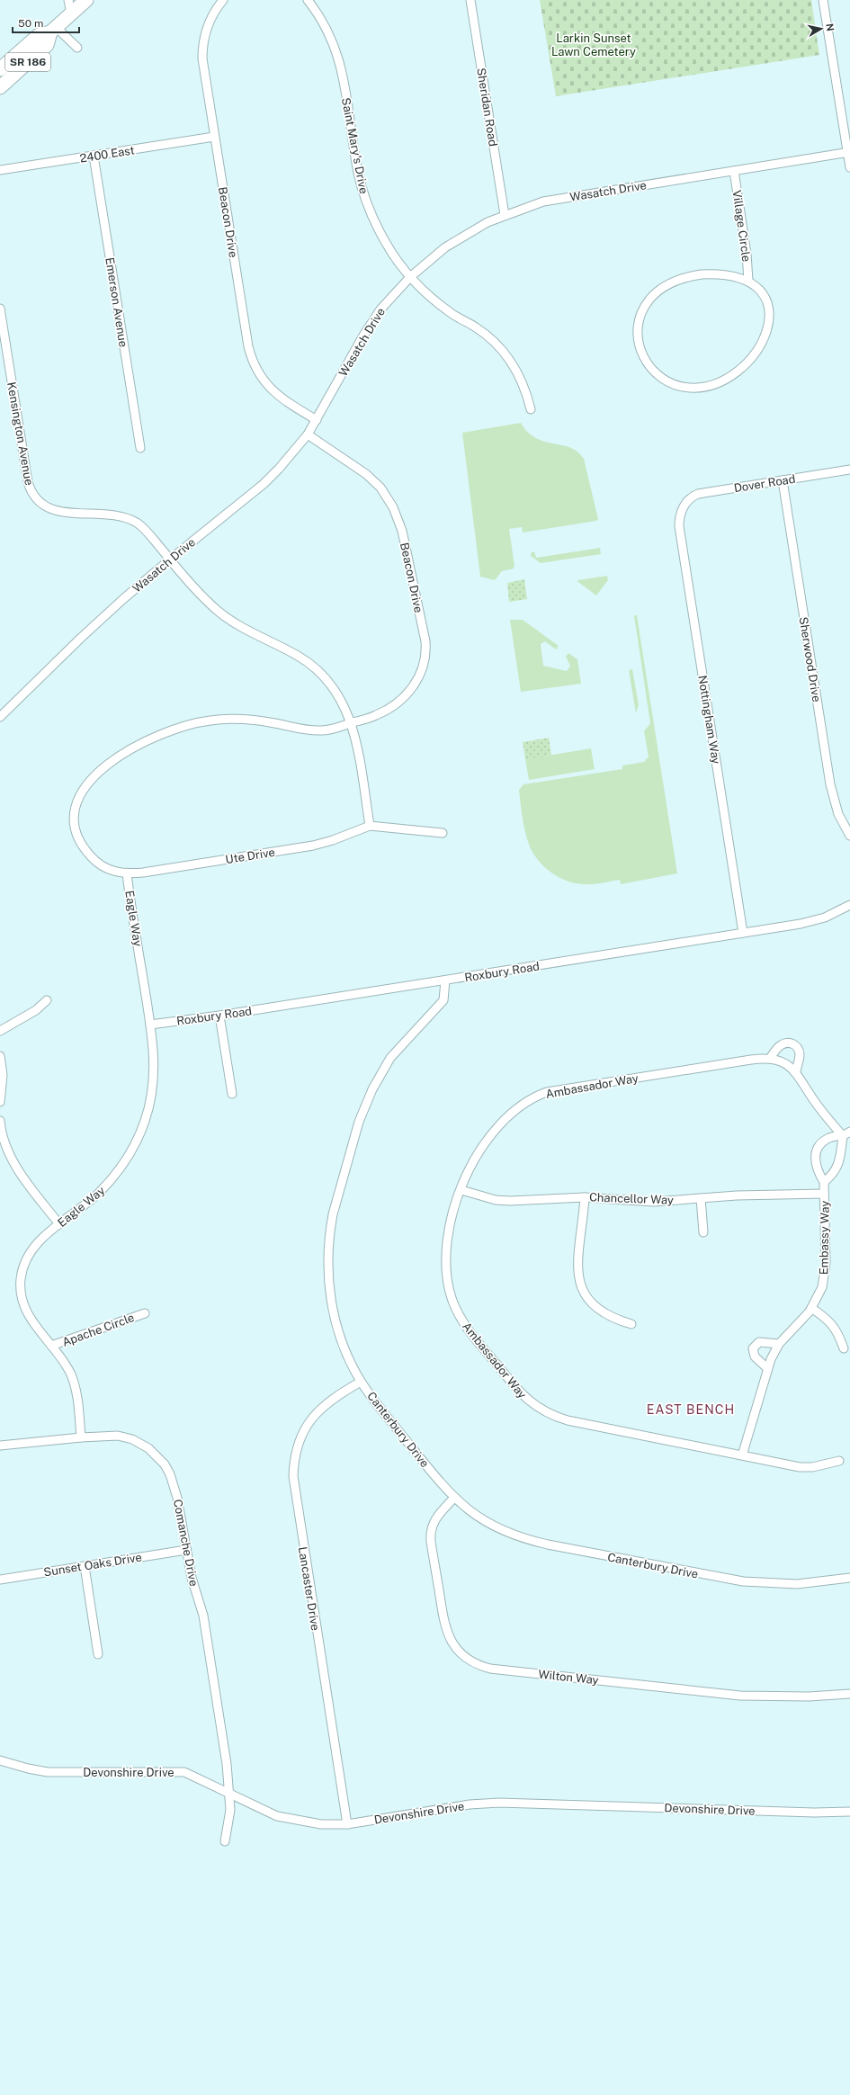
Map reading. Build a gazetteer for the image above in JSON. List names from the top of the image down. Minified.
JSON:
{"streets":{"main road":["SR 186"],"street":["Sheridan Road","Saint Mary's Drive","2400 East","Wasatch Drive","Beacon Drive","Village Circle","Emerson Avenue","Kensington Avenue","Dover Road","Sherwood Drive","Nottingham Way","Ute Drive","Eagle Way","Roxbury Road","Ambassador Way","Chancellor Way","Embassy Way","Apache Circle","Canterbury Drive","Comanche Drive","Sunset Oaks Drive","Lancaster Drive","Wilton Way","Devonshire Drive"]},"crossings":[["Sheridan Road","Wasatch Drive"],["Saint Mary's Drive","Wasatch Drive"],["2400 East","Beacon Drive"],["2400 East","Emerson Avenue"],["Wasatch Drive","Beacon Drive"],["Wasatch Drive","Village Circle"],["Wasatch Drive","Kensington Avenue"],["Beacon Drive","Kensington Avenue"],["Beacon Drive","Ute Drive"],["Beacon Drive","Eagle Way"],["Kensington Avenue","Ute Drive"],["Dover Road","Sherwood Drive"],["Dover Road","Nottingham Way"],["Nottingham Way","Roxbury Road"],["Ute Drive","Eagle Way"],["Eagle Way","Roxbury Road"],["Eagle Way","Apache Circle"],["Eagle Way","Comanche Drive"],["Roxbury Road","Canterbury Drive"],["Ambassador Way","Chancellor Way"],["Ambassador Way","Embassy Way"],["Chancellor Way","Embassy Way"],["Canterbury Drive","Lancaster Drive"],["Canterbury Drive","Wilton Way"],["Comanche Drive","Sunset Oaks Drive"],["Comanche Drive","Devonshire Drive"],["Lancaster Drive","Devonshire Drive"]],"districts":["EAST BENCH"],"parks":["Larkin Sunset Lawn Cemetery"],"scale_bar":"50 m","north":"right"}
